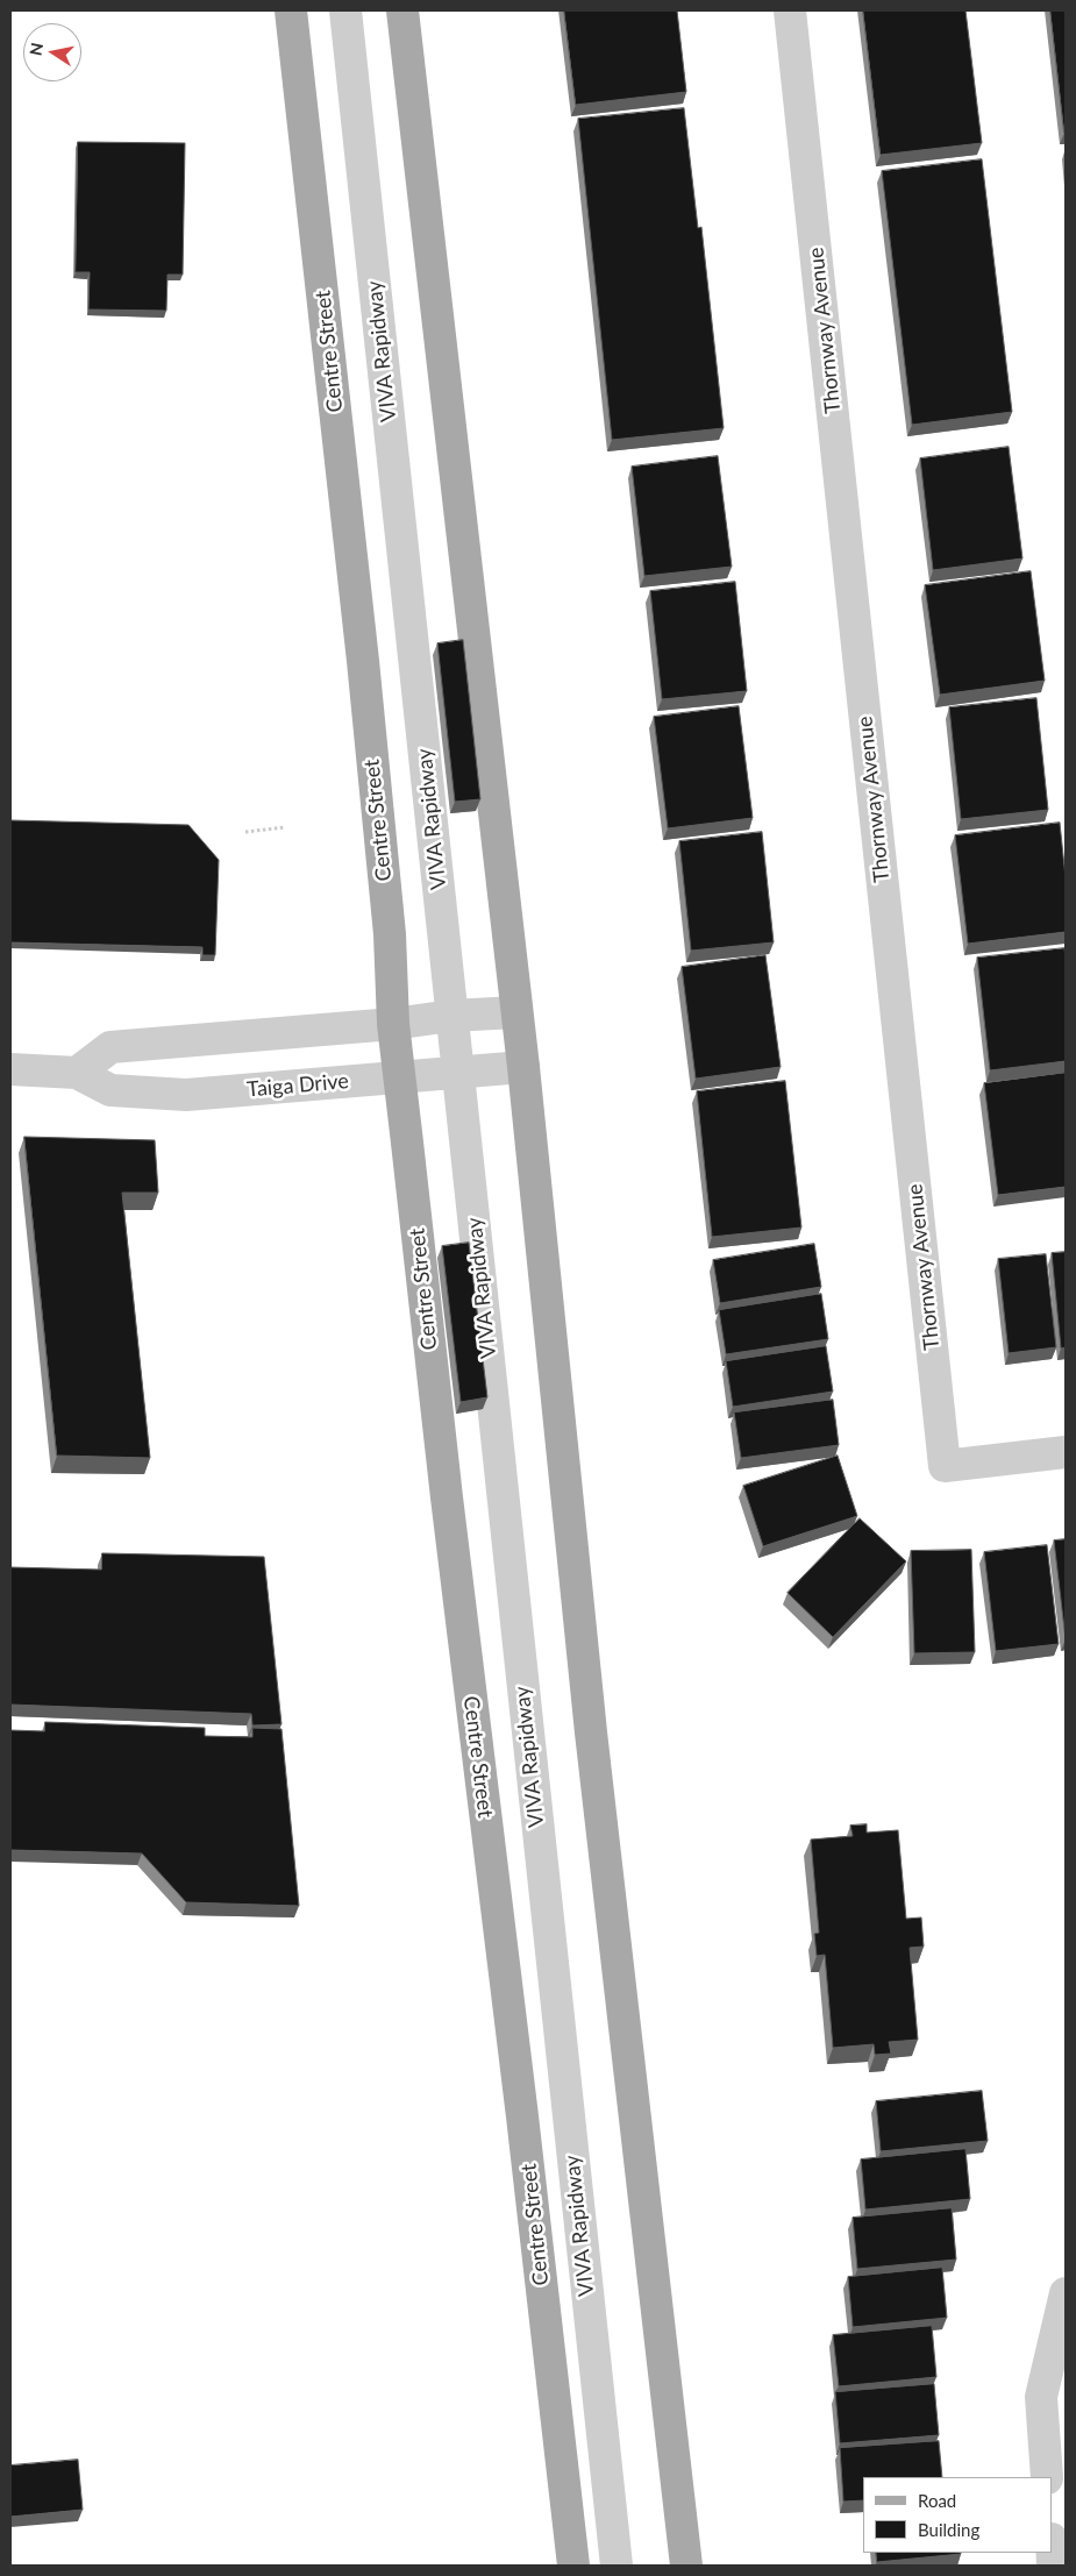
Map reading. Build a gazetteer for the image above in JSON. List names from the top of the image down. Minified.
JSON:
{"streets":{"main road":["Centre Street"],"street":["Thornway Avenue","VIVA Rapidway","Taiga Drive"]},"crossings":[["Centre Street","Taiga Drive"],["VIVA Rapidway","Taiga Drive"]],"legend":["Road","Building"],"north":"left"}
